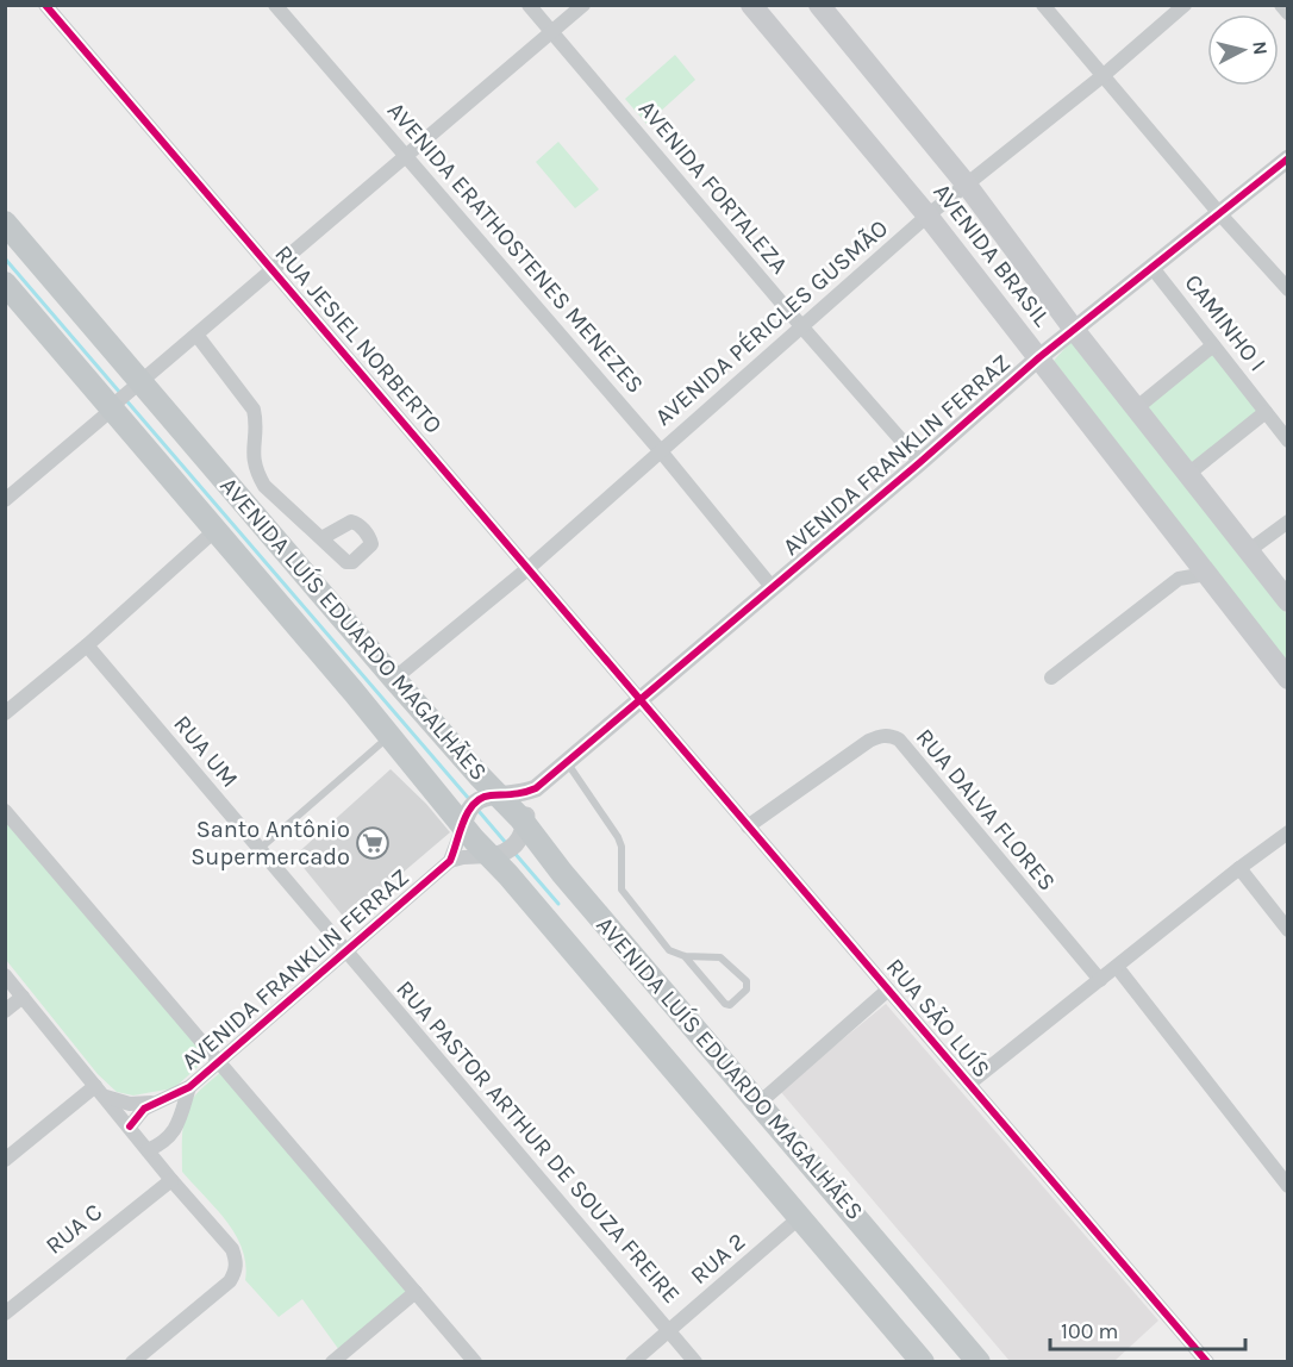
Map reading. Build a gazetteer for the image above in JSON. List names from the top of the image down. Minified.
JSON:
{"streets":{"main road":["AVENIDA BRASIL","AVENIDA LUÍS EDUARDO MAGALHÃES"],"street":["AVENIDA FORTALEZA","AVENIDA ERATHOSTENES MENEZES","AVENIDA PÉRICLES GUSMÃO","CAMINHO I","RUA JESIEL NORBERTO","AVENIDA FRANKLIN FERRAZ","RUA UM","RUA DALVA FLORES","RUA SÃO LUÍS","RUA PASTOR ARTHUR DE SOUZA FREIRE","RUA C","RUA 2"]},"crossings":[["AVENIDA FORTALEZA","AVENIDA PÉRICLES GUSMÃO"],["AVENIDA FORTALEZA","AVENIDA FRANKLIN FERRAZ"],["AVENIDA ERATHOSTENES MENEZES","AVENIDA PÉRICLES GUSMÃO"],["AVENIDA ERATHOSTENES MENEZES","AVENIDA FRANKLIN FERRAZ"],["AVENIDA BRASIL","AVENIDA PÉRICLES GUSMÃO"],["AVENIDA BRASIL","AVENIDA FRANKLIN FERRAZ"],["AVENIDA PÉRICLES GUSMÃO","RUA JESIEL NORBERTO"],["AVENIDA PÉRICLES GUSMÃO","AVENIDA LUÍS EDUARDO MAGALHÃES"],["CAMINHO I","AVENIDA FRANKLIN FERRAZ"],["RUA JESIEL NORBERTO","AVENIDA FRANKLIN FERRAZ"],["RUA JESIEL NORBERTO","RUA SÃO LUÍS"],["AVENIDA FRANKLIN FERRAZ","RUA UM"],["AVENIDA FRANKLIN FERRAZ","RUA SÃO LUÍS"],["AVENIDA FRANKLIN FERRAZ","RUA PASTOR ARTHUR DE SOUZA FREIRE"],["AVENIDA FRANKLIN FERRAZ","RUA C"],["AVENIDA LUÍS EDUARDO MAGALHÃES","RUA 2"],["RUA UM","RUA PASTOR ARTHUR DE SOUZA FREIRE"],["RUA DALVA FLORES","RUA SÃO LUÍS"],["RUA PASTOR ARTHUR DE SOUZA FREIRE","RUA 2"]],"places":{"supermarket":["Santo Antônio Supermercado"]},"scale_bar":"100 m","north":"right"}
